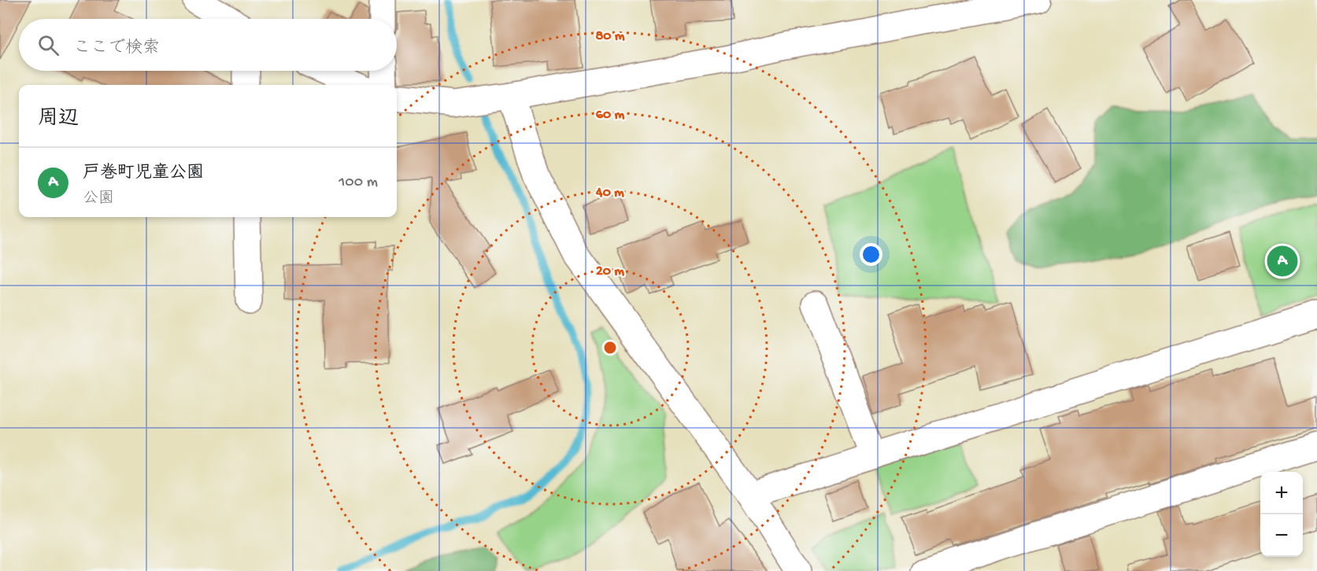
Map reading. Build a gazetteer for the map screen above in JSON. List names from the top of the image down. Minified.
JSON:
{"page":{"search":"ここで検索","heading":"周辺","list":[{"mark":"A","name":"戸巻町児童公園","note":"公園","value":"100 m"}],"pins":"A","map_buttons":["+","−"]},"rings":["80 m","60 m","40 m","20 m"]}
